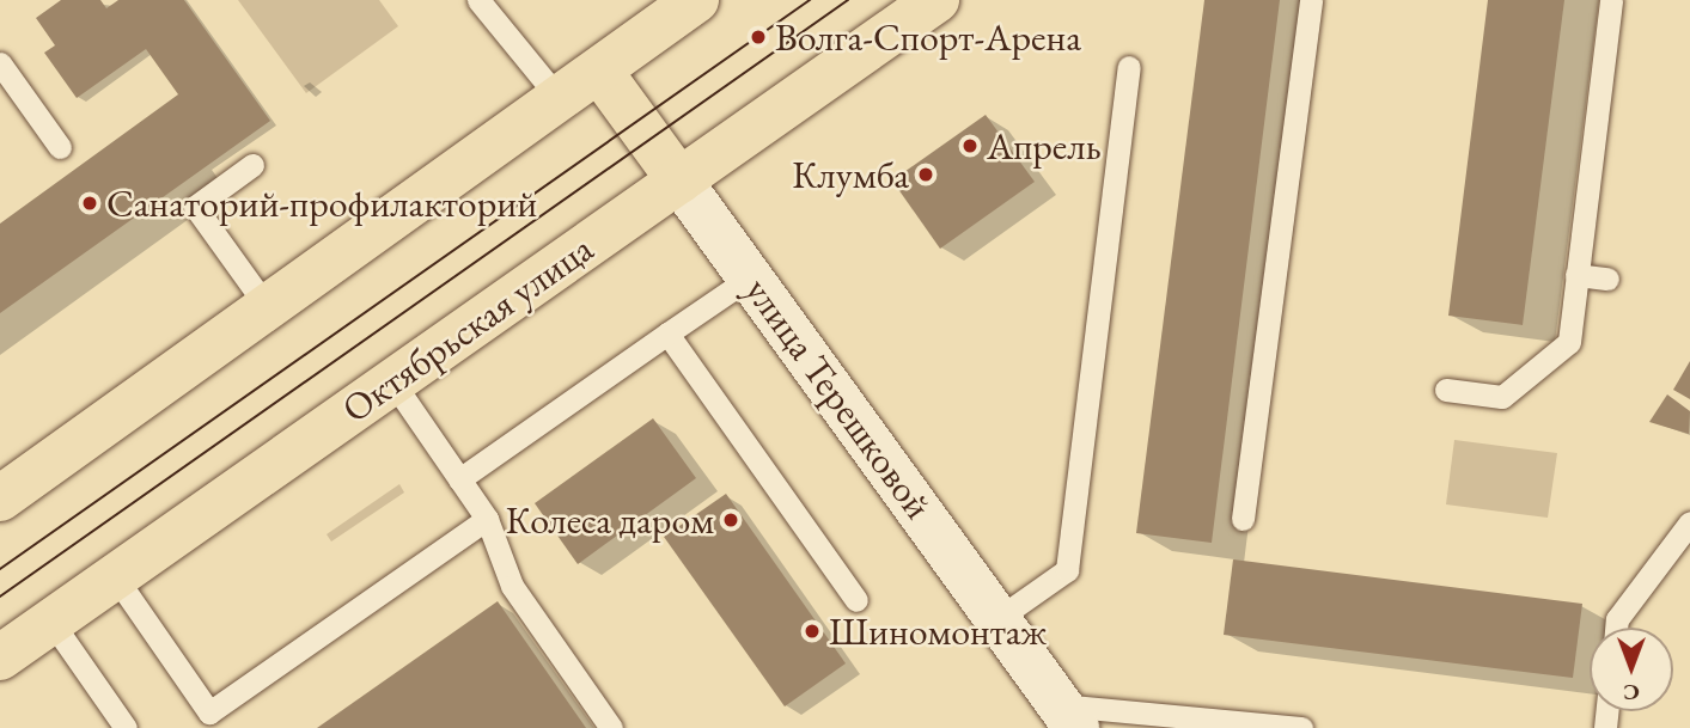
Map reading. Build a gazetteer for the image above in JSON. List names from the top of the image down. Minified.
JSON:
{"streets":{"main road":["Октябрьская улица","улица Терешковой"]},"crossings":[["Октябрьская улица","улица Терешковой"]],"places":["Волга-Спорт-Арена","Апрель","Клумба","Санаторий-профилакторий","Колеса даром","Шиномонтаж"],"north":"bottom"}
